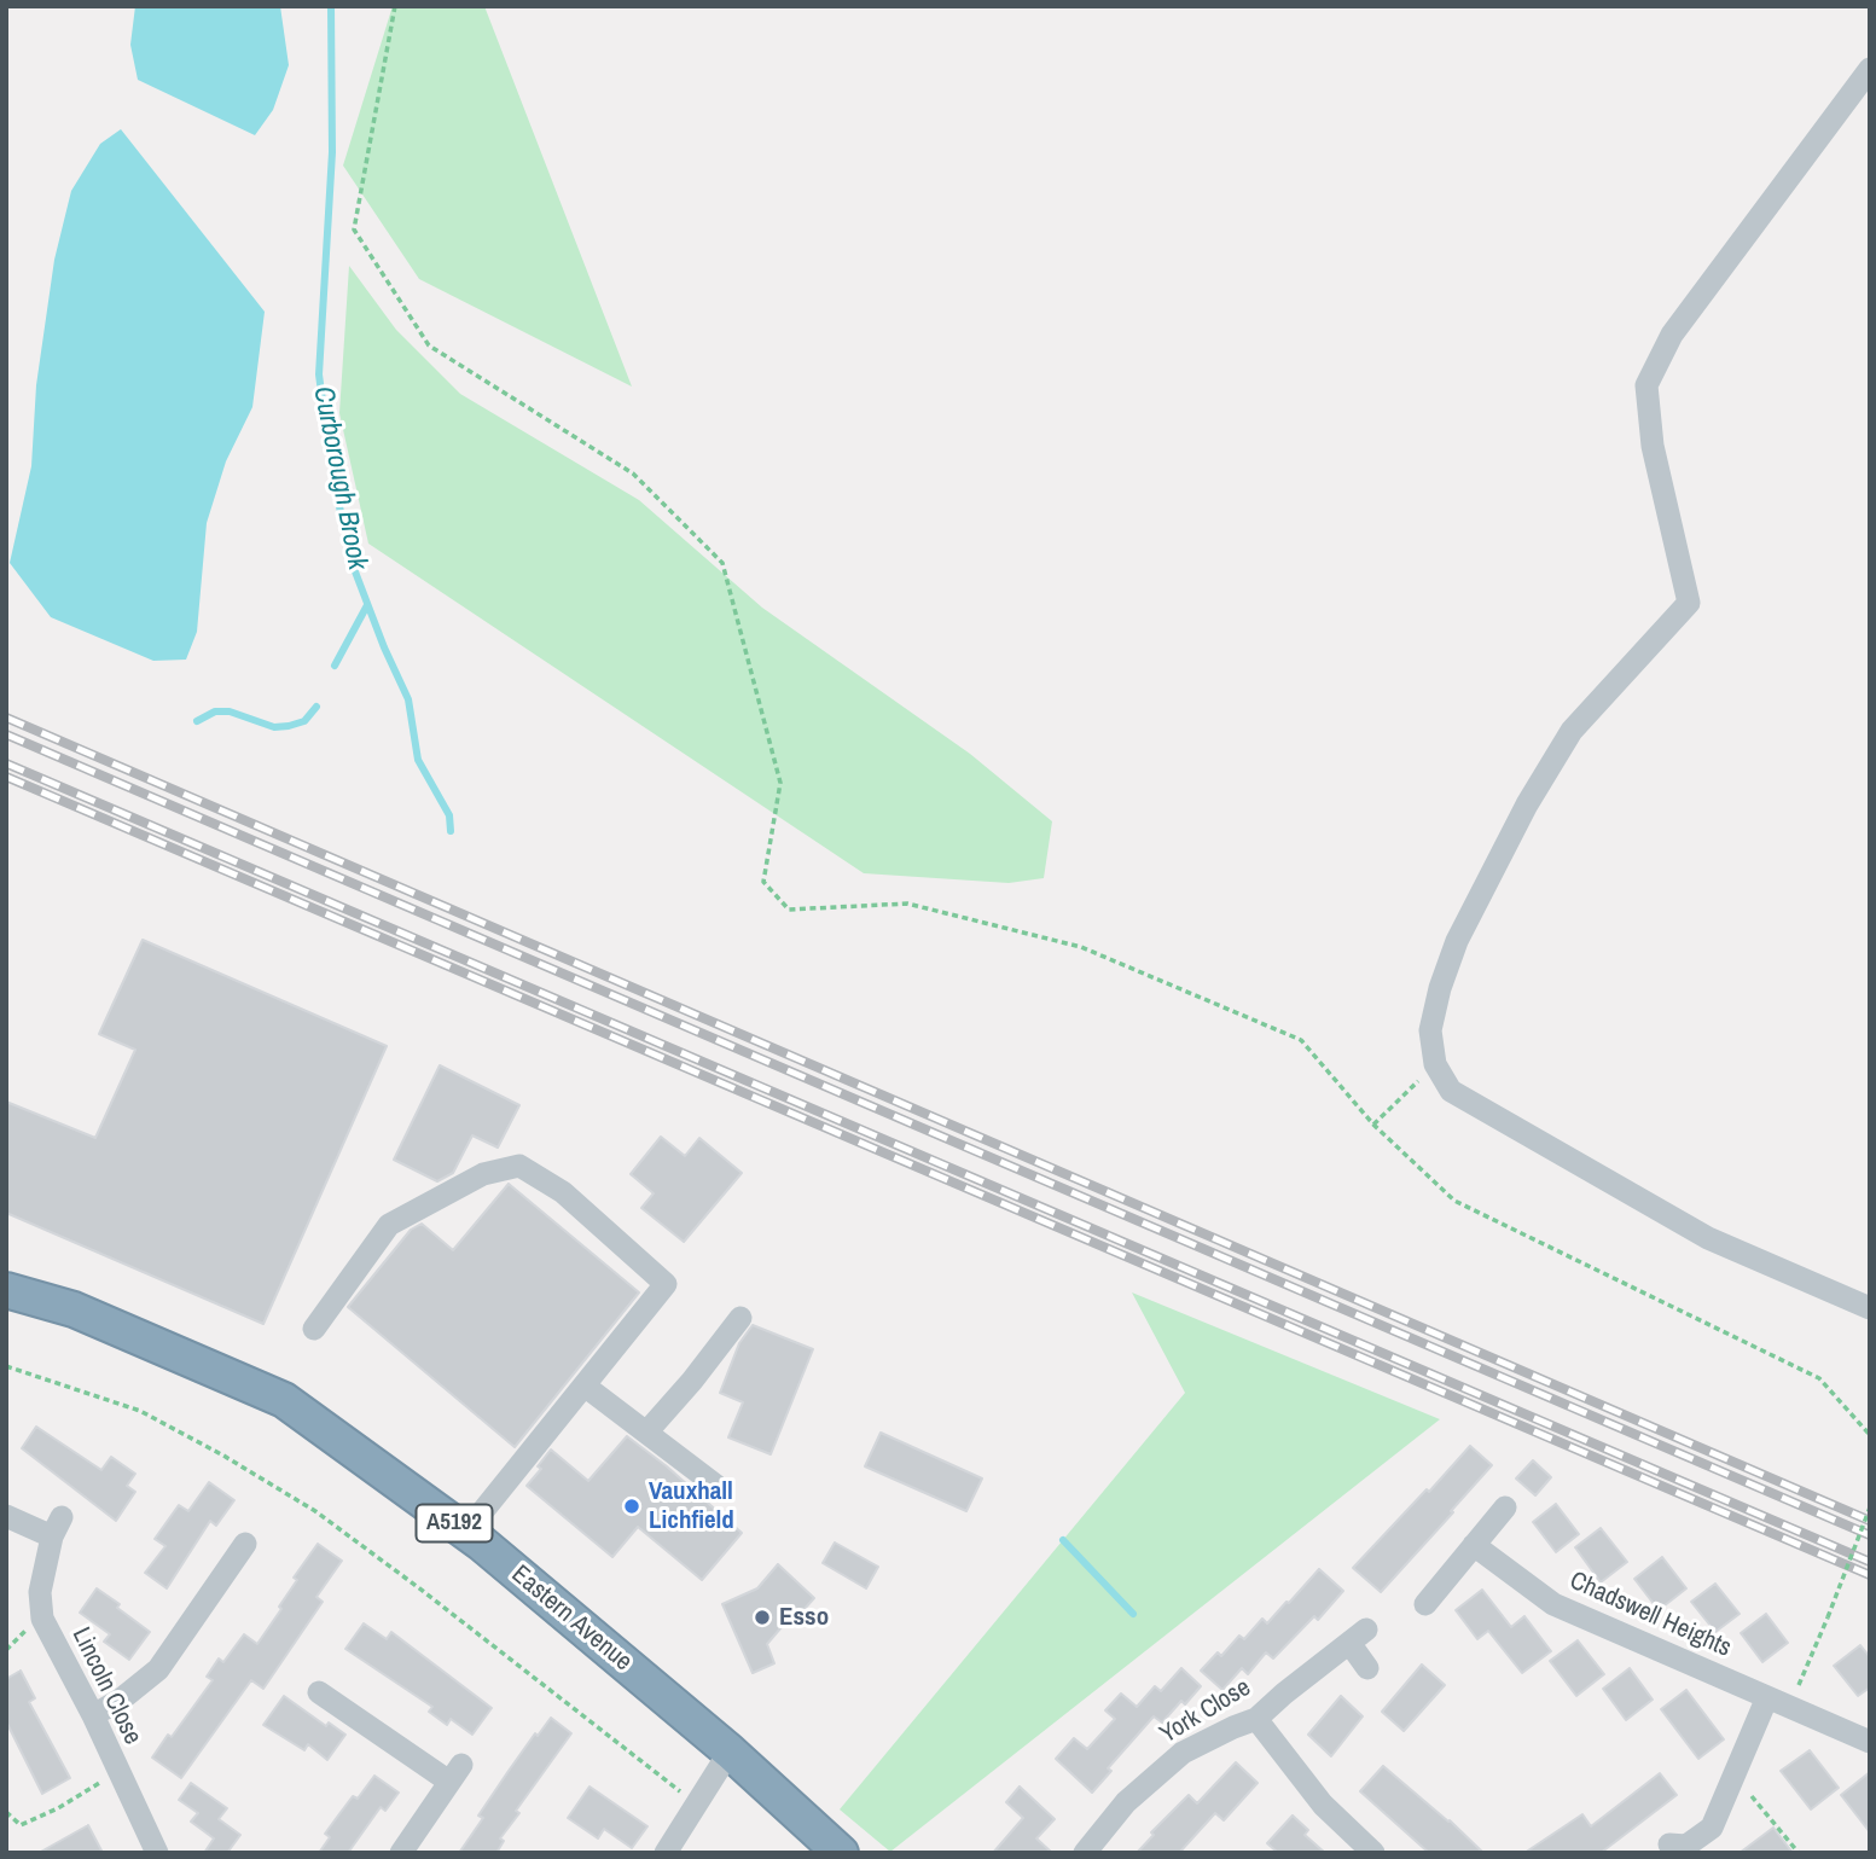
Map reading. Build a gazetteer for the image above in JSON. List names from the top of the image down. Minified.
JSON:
{"streets":{"highway":["A5192","Eastern Avenue"],"street":["Chadswell Heights","Lincoln Close","York Close"]},"water":["Curborough Brook"],"places":["Vauxhall Lichfield","Esso"]}
